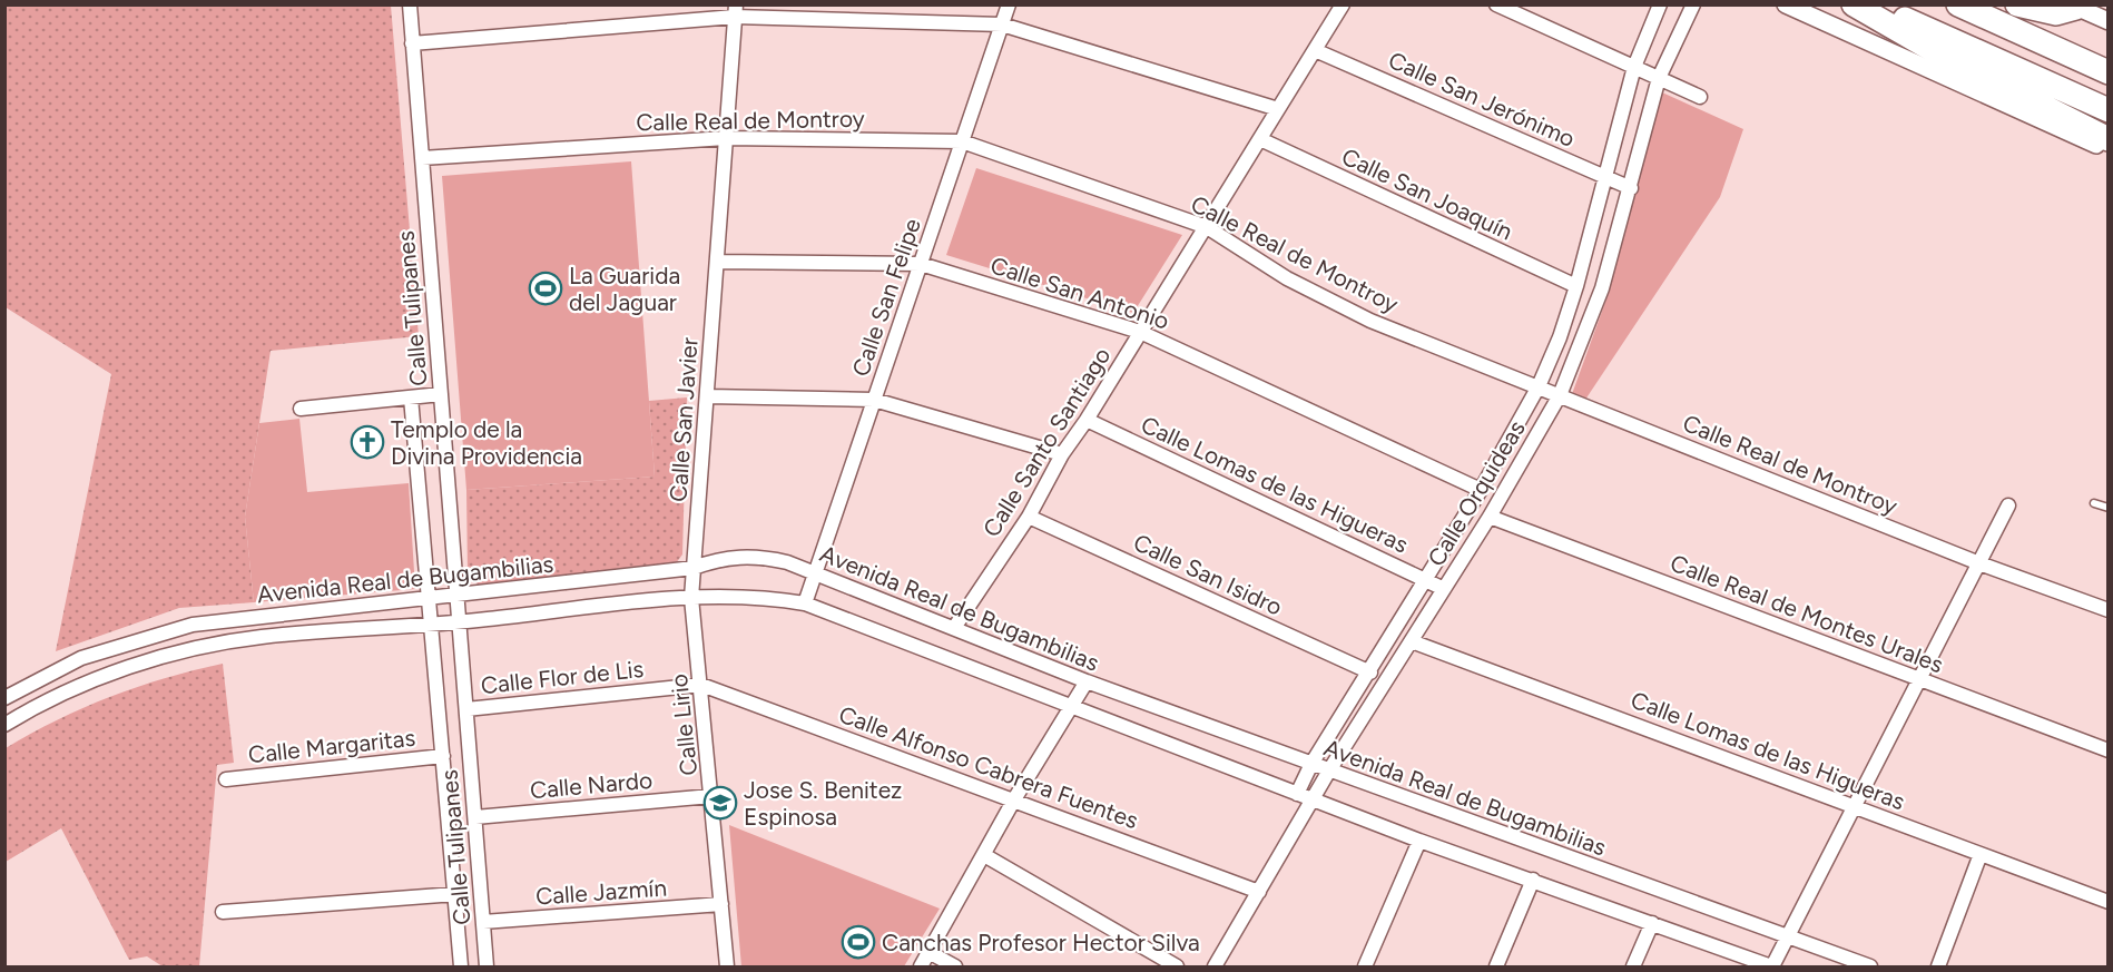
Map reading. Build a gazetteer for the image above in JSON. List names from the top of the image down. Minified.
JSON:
{"streets":{"street":["Calle San Jerónimo","Calle Real de Montroy","Calle San Joaquín","Calle San Antonio","Calle San Felipe","Calle Tulipanes","Calle San Javier","Calle Santo Santiago","Calle Lomas de las Higueras","Calle Orquideas","Calle San Isidro","Avenida Real de Bugambilias","Calle Real de Montes Urales","Calle Flor de Lis","Calle Lirio","Calle Margaritas","Calle Alfonso Cabrera Fuentes","Calle Nardo","Calle Jazmín"]},"crossings":[["Calle San Jerónimo","Calle Santo Santiago"],["Calle San Jerónimo","Calle Orquideas"],["Calle Real de Montroy","Calle San Felipe"],["Calle Real de Montroy","Calle Tulipanes"],["Calle Real de Montroy","Calle San Javier"],["Calle Real de Montroy","Calle Santo Santiago"],["Calle Real de Montroy","Calle Orquideas"],["Calle San Joaquín","Calle Santo Santiago"],["Calle San Joaquín","Calle Orquideas"],["Calle San Antonio","Calle San Felipe"],["Calle San Antonio","Calle San Javier"],["Calle San Antonio","Calle Santo Santiago"],["Calle San Antonio","Calle Orquideas"],["Calle San Felipe","Avenida Real de Bugambilias"],["Calle Tulipanes","Avenida Real de Bugambilias"],["Calle Tulipanes","Calle Flor de Lis"],["Calle Tulipanes","Calle Margaritas"],["Calle Tulipanes","Calle Nardo"],["Calle Tulipanes","Calle Jazmín"],["Calle San Javier","Avenida Real de Bugambilias"],["Calle San Javier","Calle Lirio"],["Calle Santo Santiago","Calle Lomas de las Higueras"],["Calle Santo Santiago","Calle San Isidro"],["Calle Santo Santiago","Avenida Real de Bugambilias"],["Calle Lomas de las Higueras","Calle Orquideas"],["Calle Orquideas","Calle San Isidro"],["Calle Orquideas","Avenida Real de Bugambilias"],["Calle Orquideas","Calle Real de Montes Urales"],["Calle Orquideas","Calle Alfonso Cabrera Fuentes"],["Avenida Real de Bugambilias","Calle Lirio"],["Calle Flor de Lis","Calle Lirio"],["Calle Flor de Lis","Calle Alfonso Cabrera Fuentes"],["Calle Lirio","Calle Alfonso Cabrera Fuentes"],["Calle Lirio","Calle Nardo"],["Calle Lirio","Calle Jazmín"]],"places":{"sports":["La Guarida del Jaguar","Canchas Profesor Hector Silva"],"church":["Templo de la Divina Providencia"],"school or university":["Jose S. Benitez Espinosa"]}}
